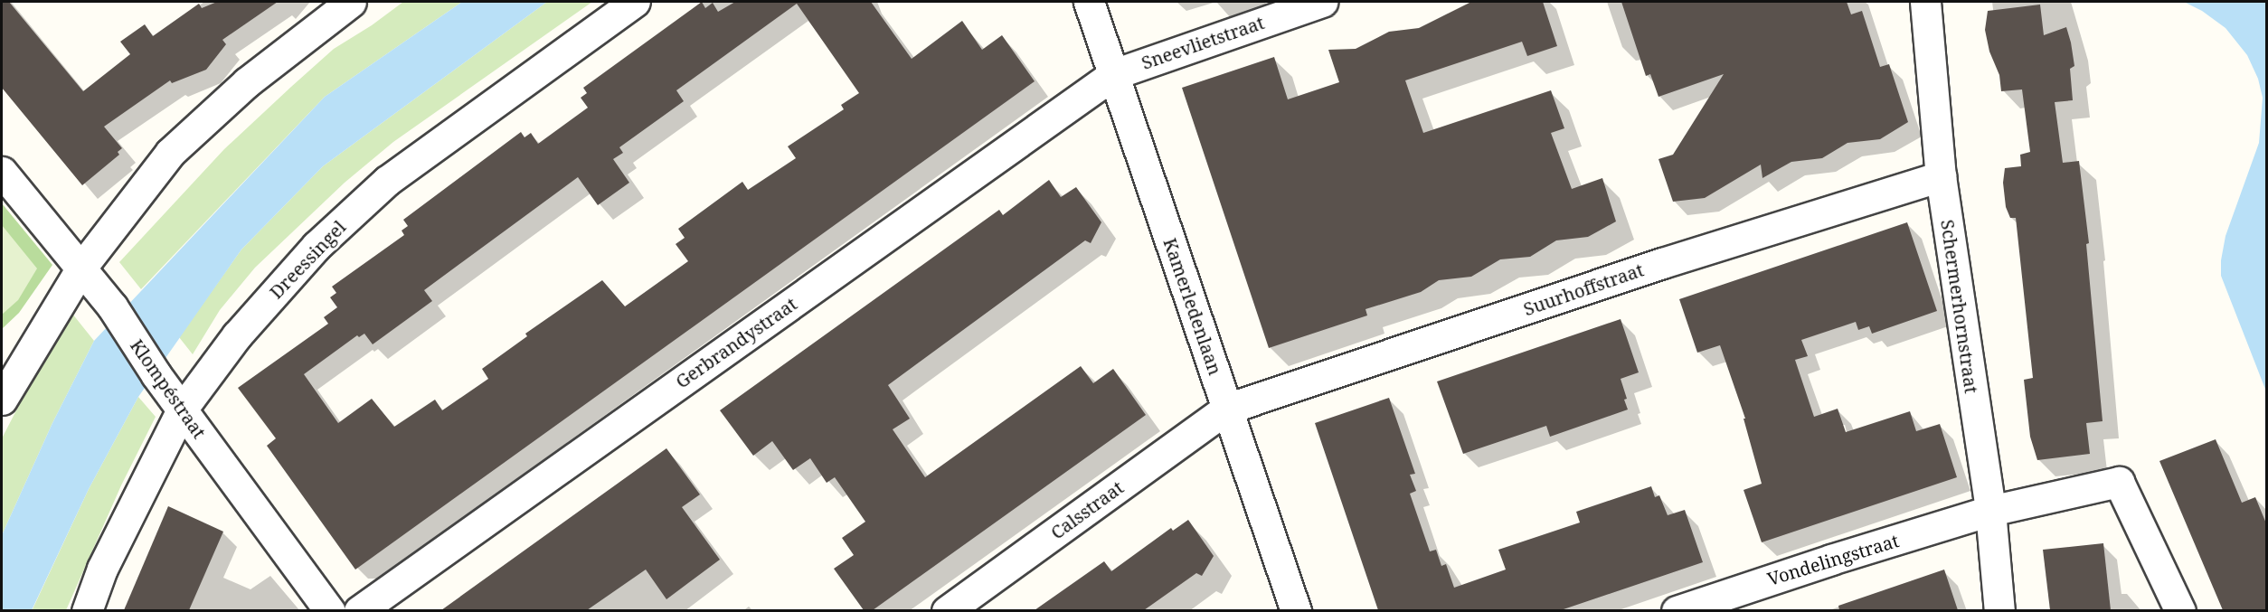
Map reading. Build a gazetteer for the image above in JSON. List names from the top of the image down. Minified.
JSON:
{"streets":{"street":["Sneevlietstraat","Dreessingel","Suurhoffstraat","Kamerledenlaan","Schermerhornstraat","Gerbrandystraat","Klompéstraat","Calsstraat","Vondelingstraat"]},"crossings":[["Sneevlietstraat","Kamerledenlaan"],["Sneevlietstraat","Gerbrandystraat"],["Dreessingel","Klompéstraat"],["Suurhoffstraat","Kamerledenlaan"],["Suurhoffstraat","Schermerhornstraat"],["Suurhoffstraat","Calsstraat"],["Kamerledenlaan","Gerbrandystraat"],["Kamerledenlaan","Calsstraat"],["Schermerhornstraat","Vondelingstraat"]]}
